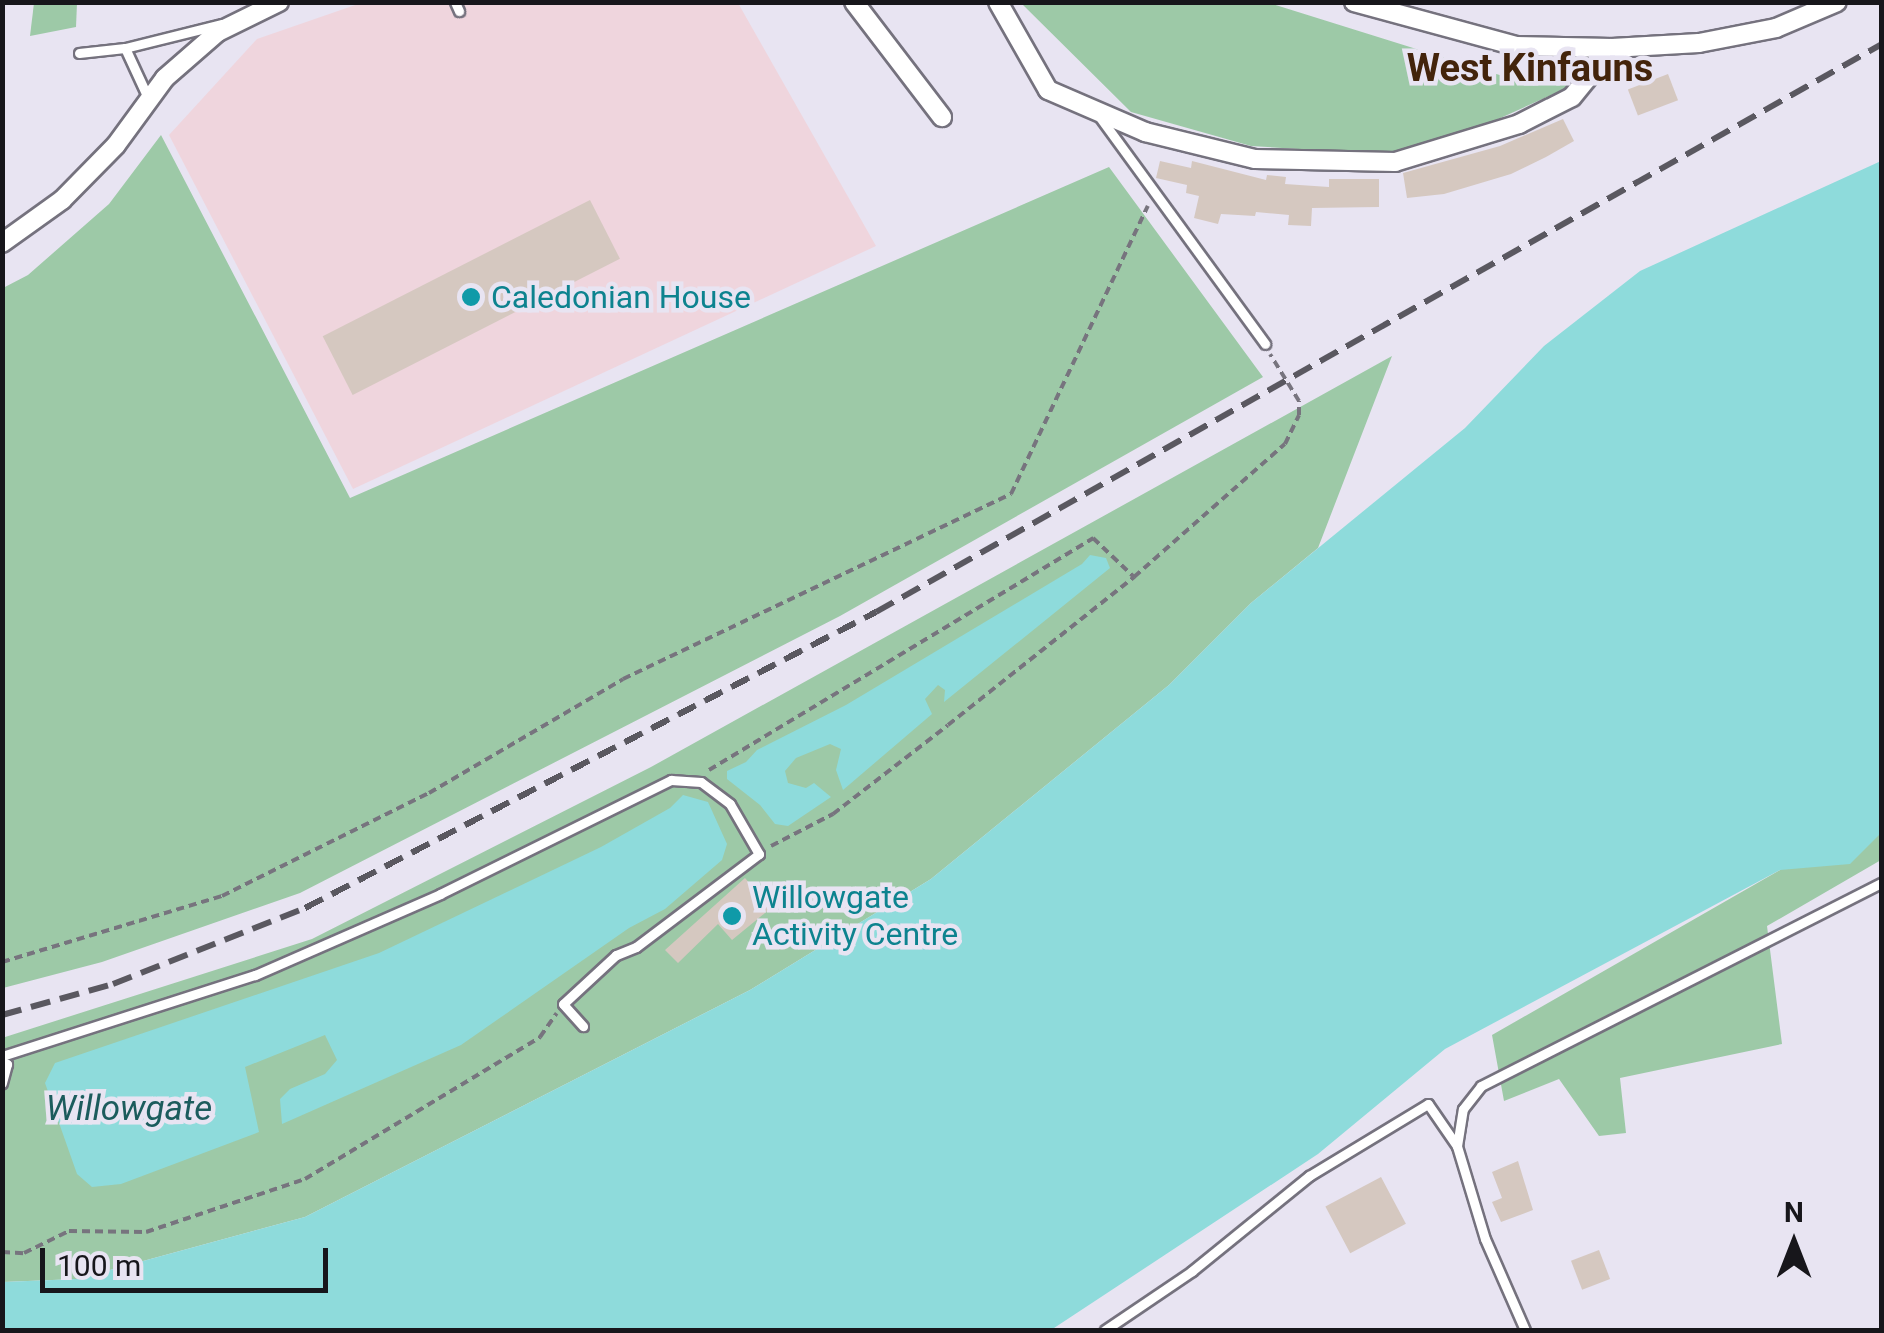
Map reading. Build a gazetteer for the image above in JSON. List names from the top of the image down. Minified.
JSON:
{"districts":["West Kinfauns"],"water":["Willowgate"],"places":["Caledonian House","Willowgate Activity Centre"],"scale_bar":"100 m","north":"top"}
